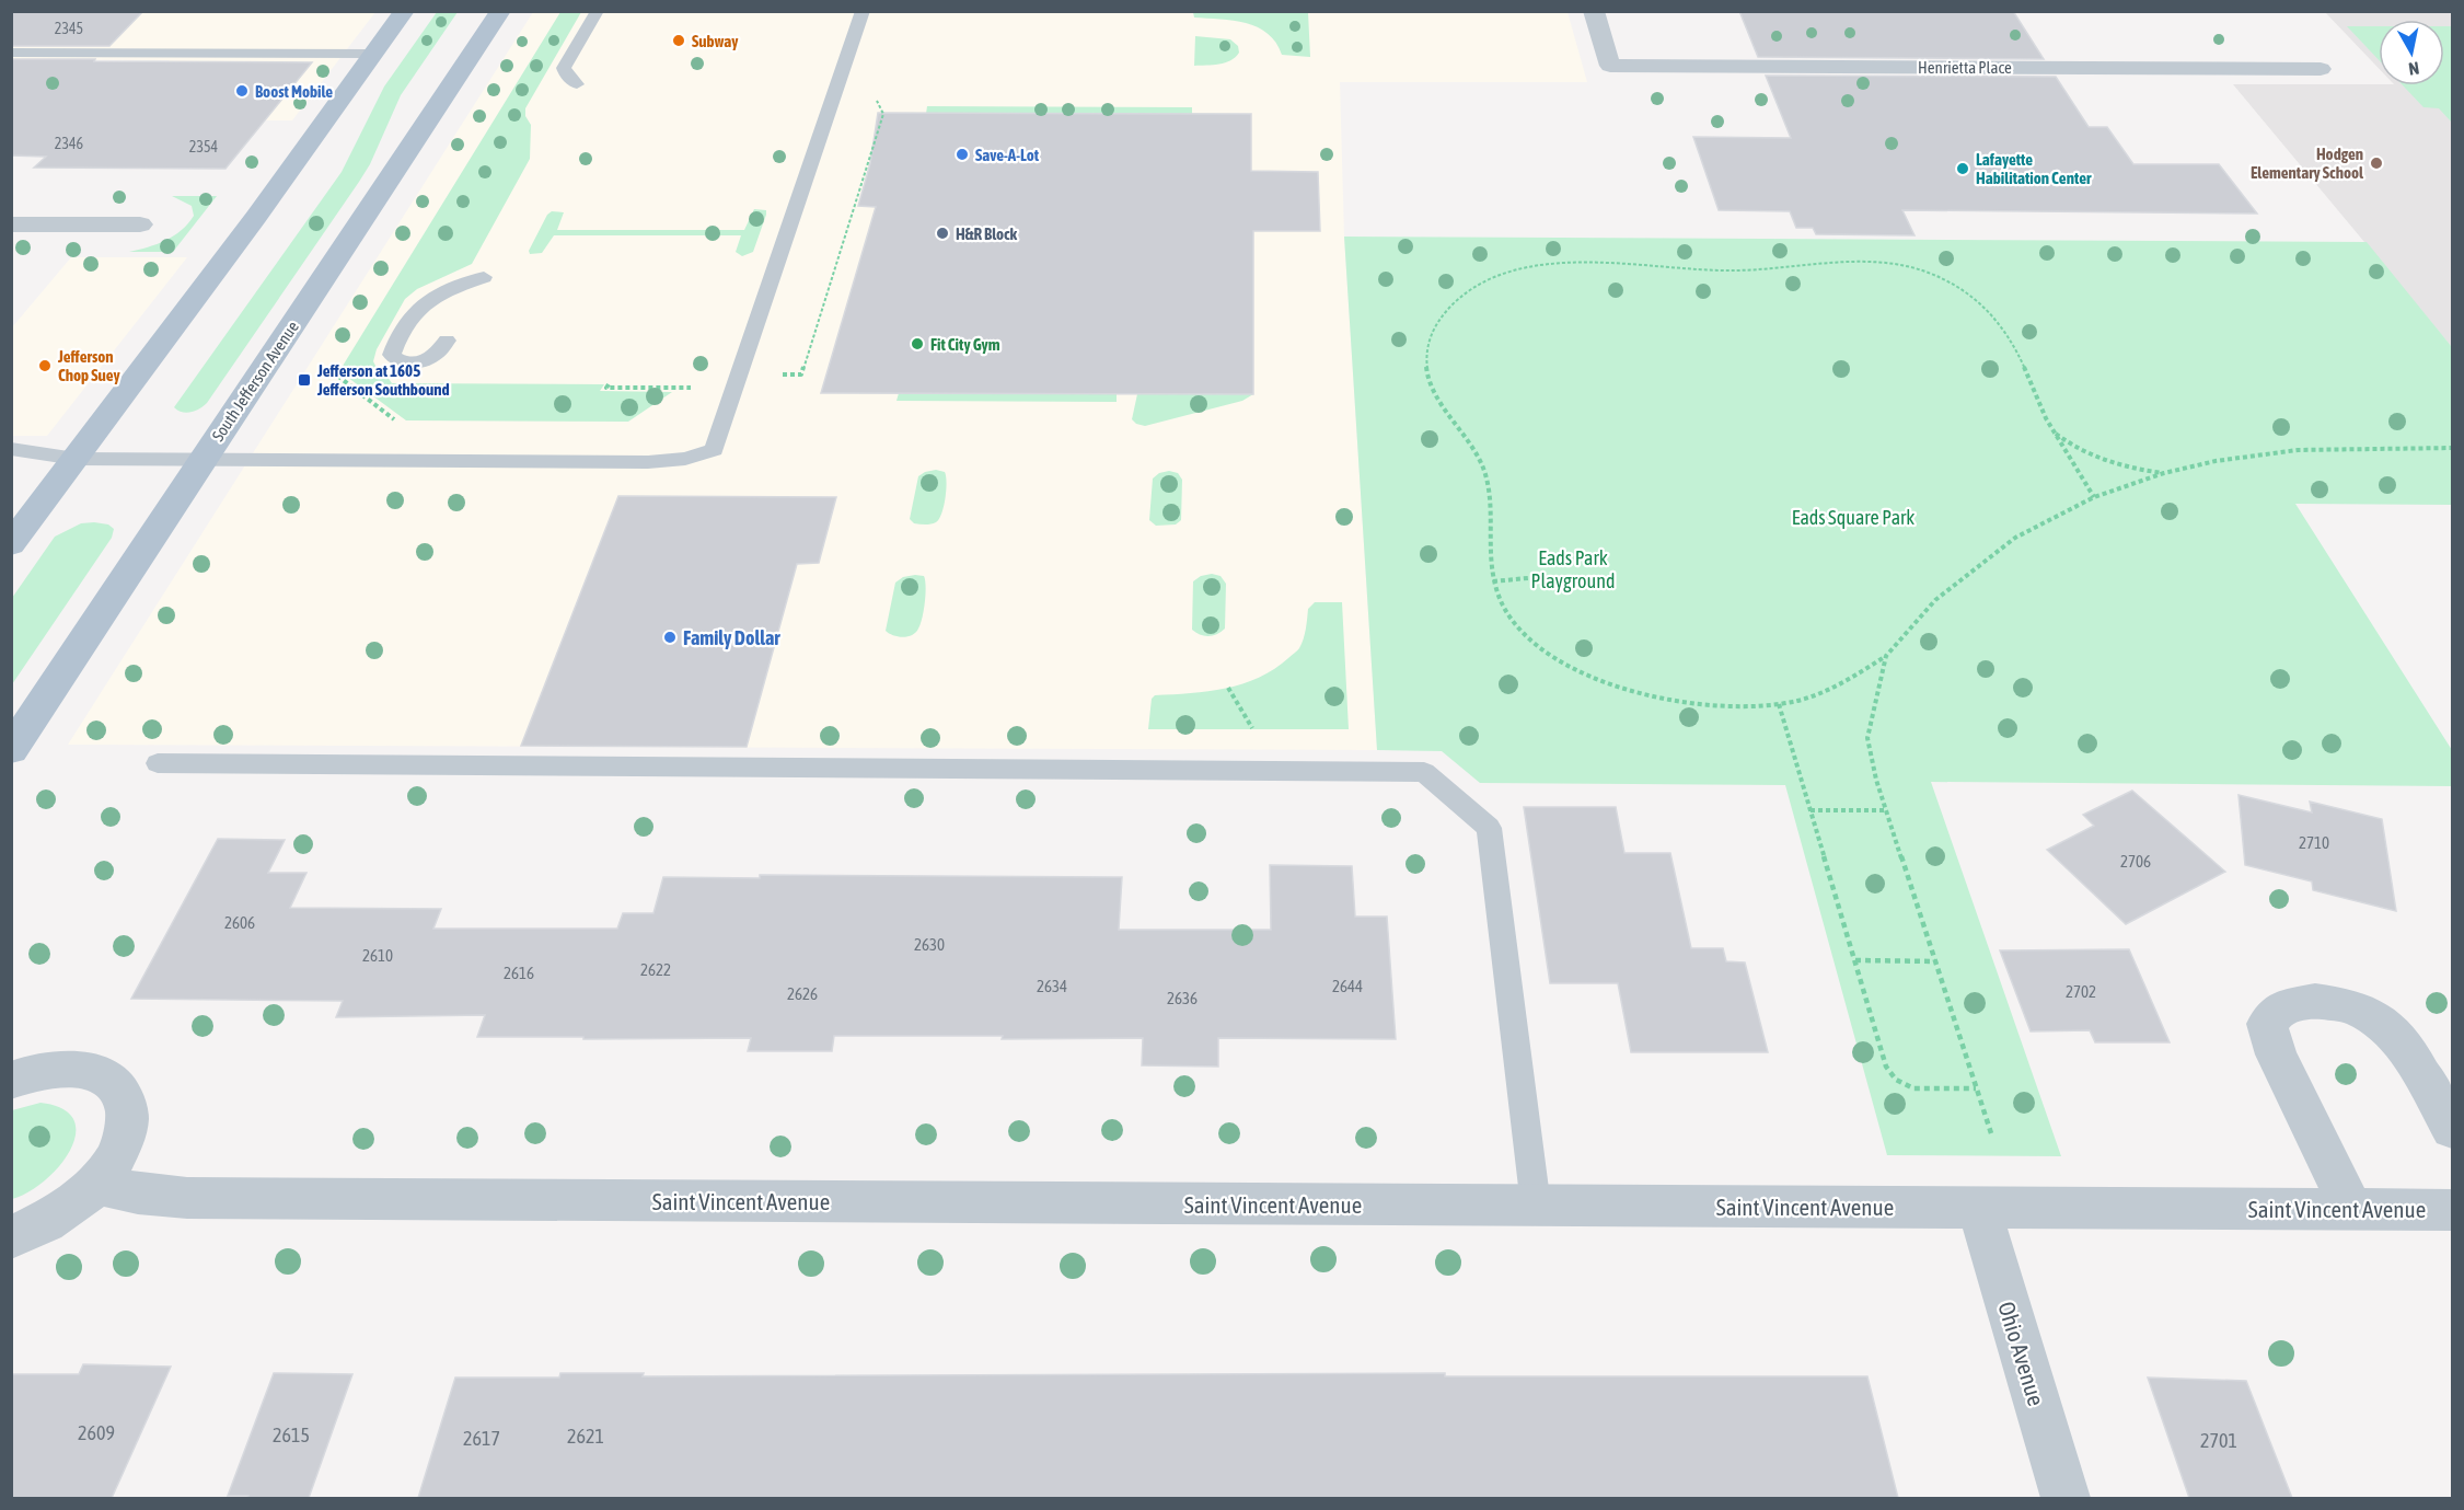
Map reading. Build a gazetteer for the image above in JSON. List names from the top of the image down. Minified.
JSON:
{"streets":{"main road":["South Jefferson Avenue"],"street":["Henrietta Place","Saint Vincent Avenue","Ohio Avenue"]},"crossings":[["Saint Vincent Avenue","Ohio Avenue"]],"parks":["Eads Square Park","Eads Park Playground"],"places":{"other":["Subway","Boost Mobile","Save-A-Lot","Hodgen Elementary School","Lafayette Habilitation Center","H&R Block","Fit City Gym","Jefferson Chop Suey","Family Dollar"],"transit":["Jefferson at 1605 Jefferson Southbound"]},"house_numbers":["2345","2346","2354","2710","2706","2606","2630","2610","2622","2616","2634","2644","2702","2626","2636","2609","2615","2621","2617","2701"],"north":"bottom"}
